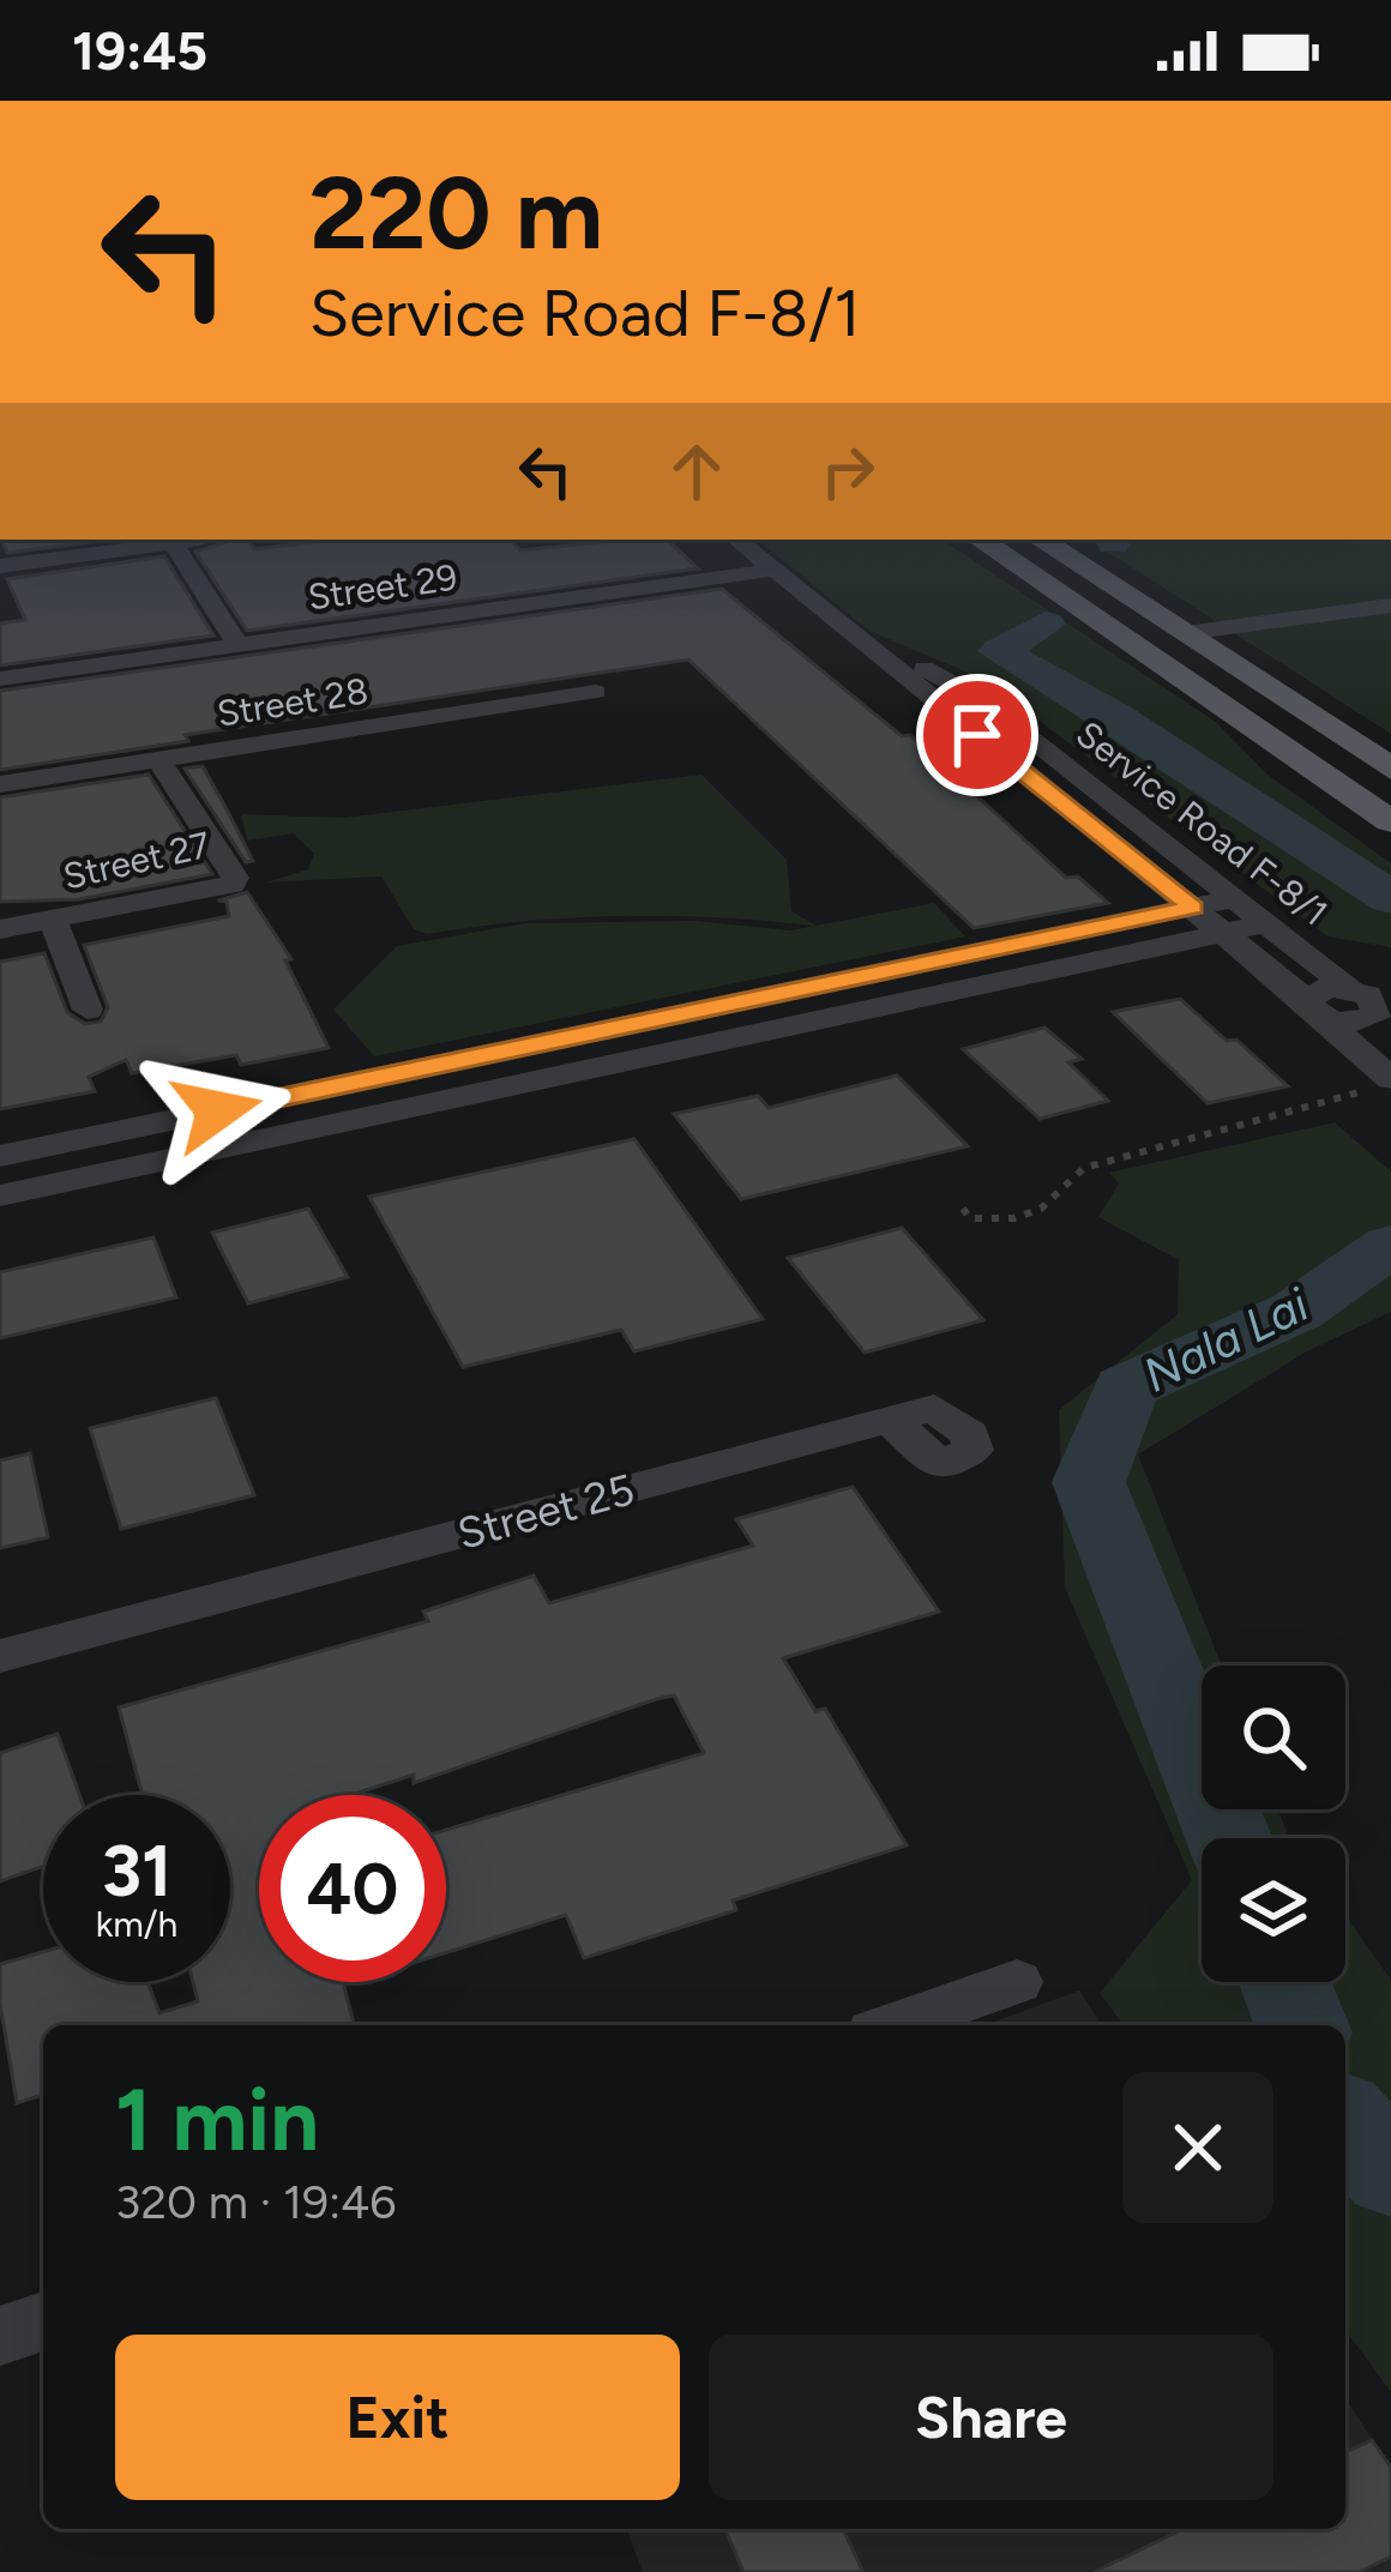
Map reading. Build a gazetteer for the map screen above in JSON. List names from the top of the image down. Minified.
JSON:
{"streets":{"street":["Street 29","Street 28","Service Road F-8/1","Street 27","Street 25"]},"crossings":[["Street 29","Service Road F-8/1"],["Street 28","Street 27"]],"water":["Nala Lai"],"page":{"status":"19:45","turn":["220 m","Service Road F-8/1"],"speed":"31 km/h","limit":"40","heading":["1 min","320 m · 19:46"],"buttons":["Exit","Share"]}}
